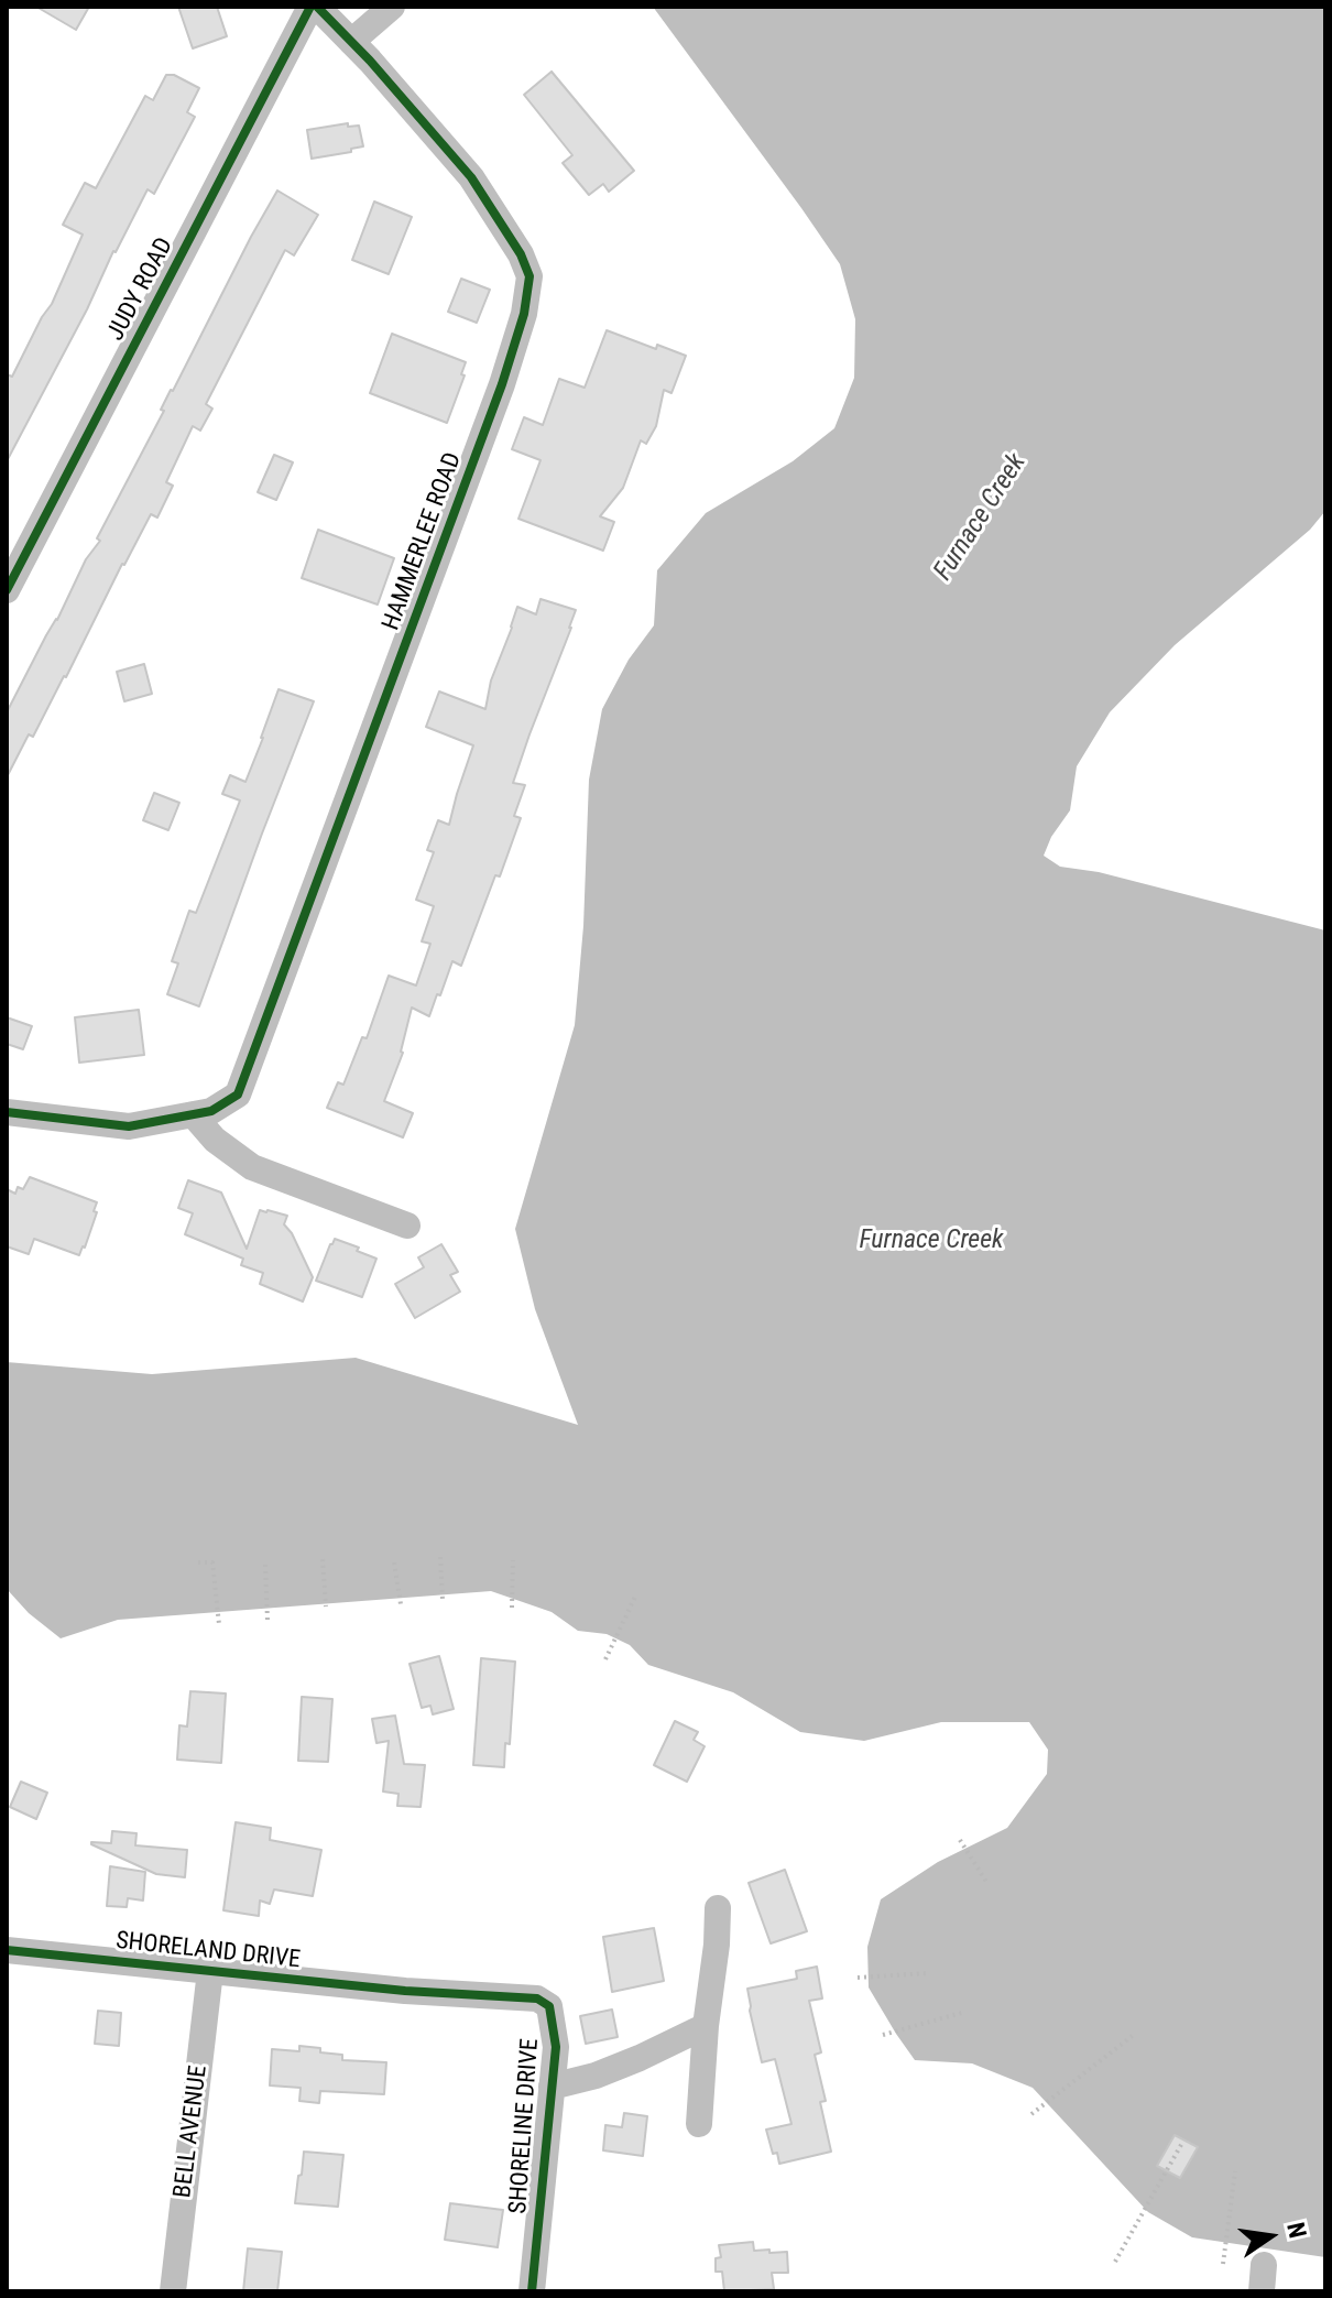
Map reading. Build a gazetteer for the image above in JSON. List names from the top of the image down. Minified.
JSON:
{"streets":{"street":["JUDY ROAD","HAMMERLEE ROAD","SHORELAND DRIVE","SHORELINE DRIVE","BELL AVENUE"]},"crossings":[["JUDY ROAD","HAMMERLEE ROAD"],["SHORELAND DRIVE","SHORELINE DRIVE"],["SHORELAND DRIVE","BELL AVENUE"]],"water":["Furnace Creek"],"north":"right"}
